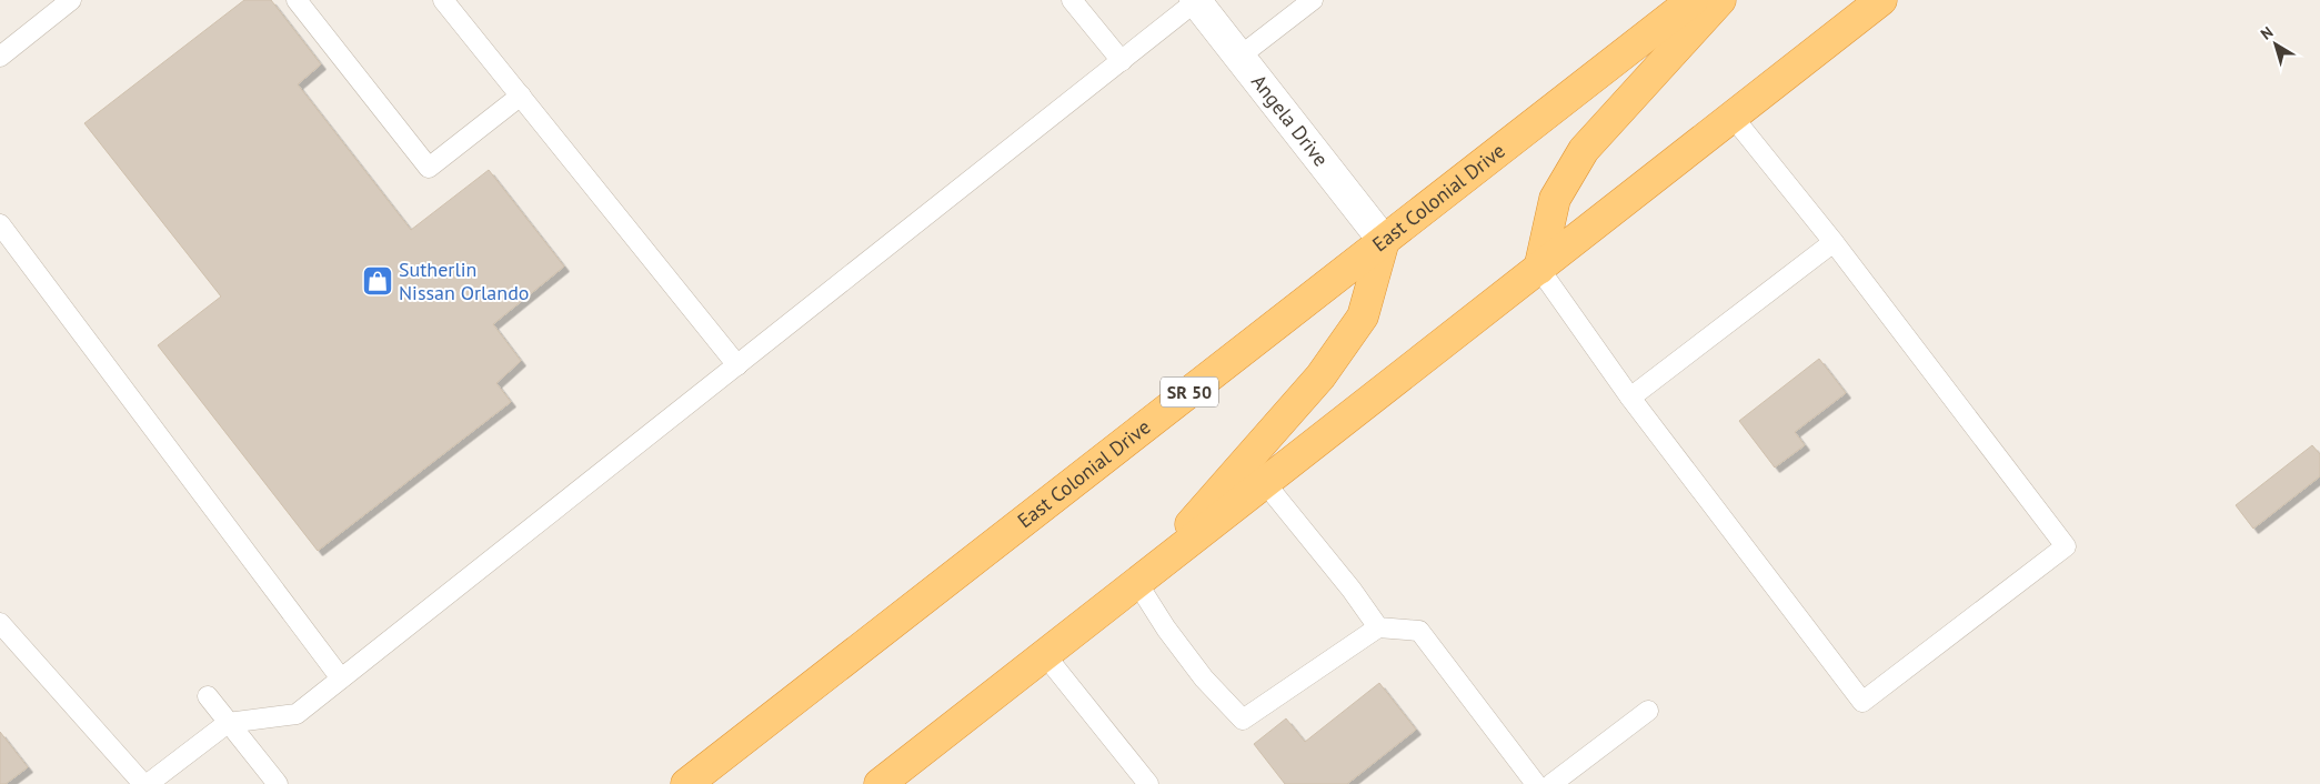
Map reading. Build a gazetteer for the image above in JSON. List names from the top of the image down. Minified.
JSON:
{"streets":{"highway":["East Colonial Drive","SR 50"],"street":["Angela Drive"]},"crossings":[["Angela Drive","East Colonial Drive"]],"places":{"shop":["Sutherlin Nissan Orlando"]},"north":"top left"}
